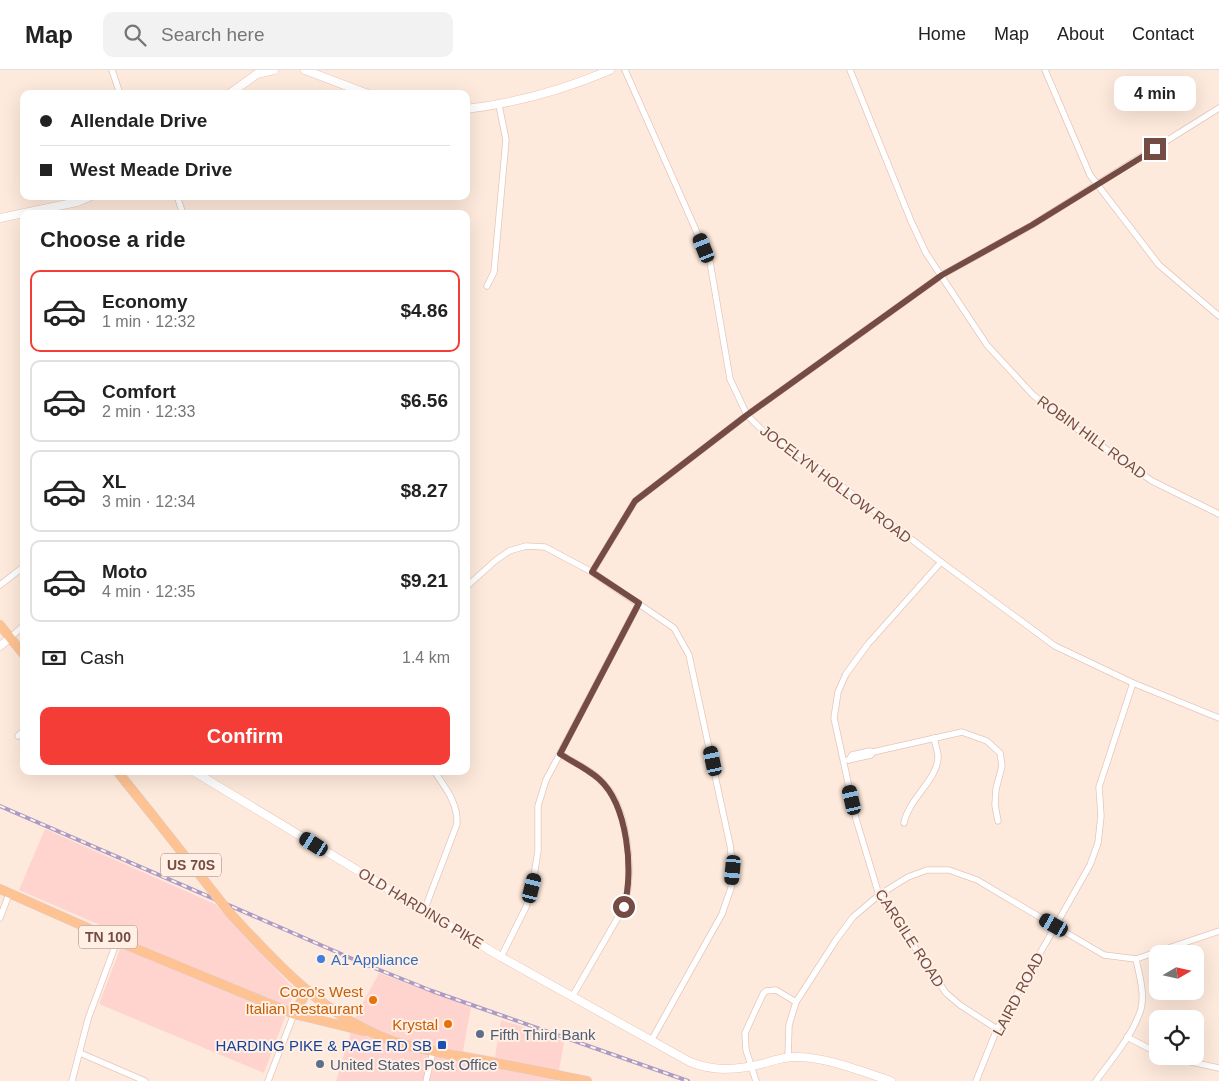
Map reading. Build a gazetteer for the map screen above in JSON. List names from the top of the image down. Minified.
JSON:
{"streets":{"main road":["US 70S","TN 100"],"street":["ROBIN HILL ROAD","JOCELYN HOLLOW ROAD","OLD HARDING PIKE","CARGILE ROAD","LAIRD ROAD"]},"crossings":[["JOCELYN HOLLOW ROAD","CARGILE ROAD"],["JOCELYN HOLLOW ROAD","LAIRD ROAD"],["US 70S","TN 100"],["CARGILE ROAD","LAIRD ROAD"]],"places":{"other":["A1 Appliance","Coco's West Italian Restaurant","Krystal","Fifth Third Bank","United States Post Office"],"transit":["HARDING PIKE & PAGE RD SB"]},"north":"right","page":{"header":"Map","search":"Search here","nav":["Home","Map","About","Contact"],"bubble":"4 min","banner":["Allendale Drive","West Meade Drive"],"heading":"Choose a ride","list":[{"name":"Economy","note":"1 min · 12:32","value":"$4.86"},{"name":"Comfort","note":"2 min · 12:33","value":"$6.56"},{"name":"XL","note":"3 min · 12:34","value":"$8.27"},{"name":"Moto","note":"4 min · 12:35","value":"$9.21"}],"pay":["Cash","1.4 km"],"buttons":"Confirm"}}
